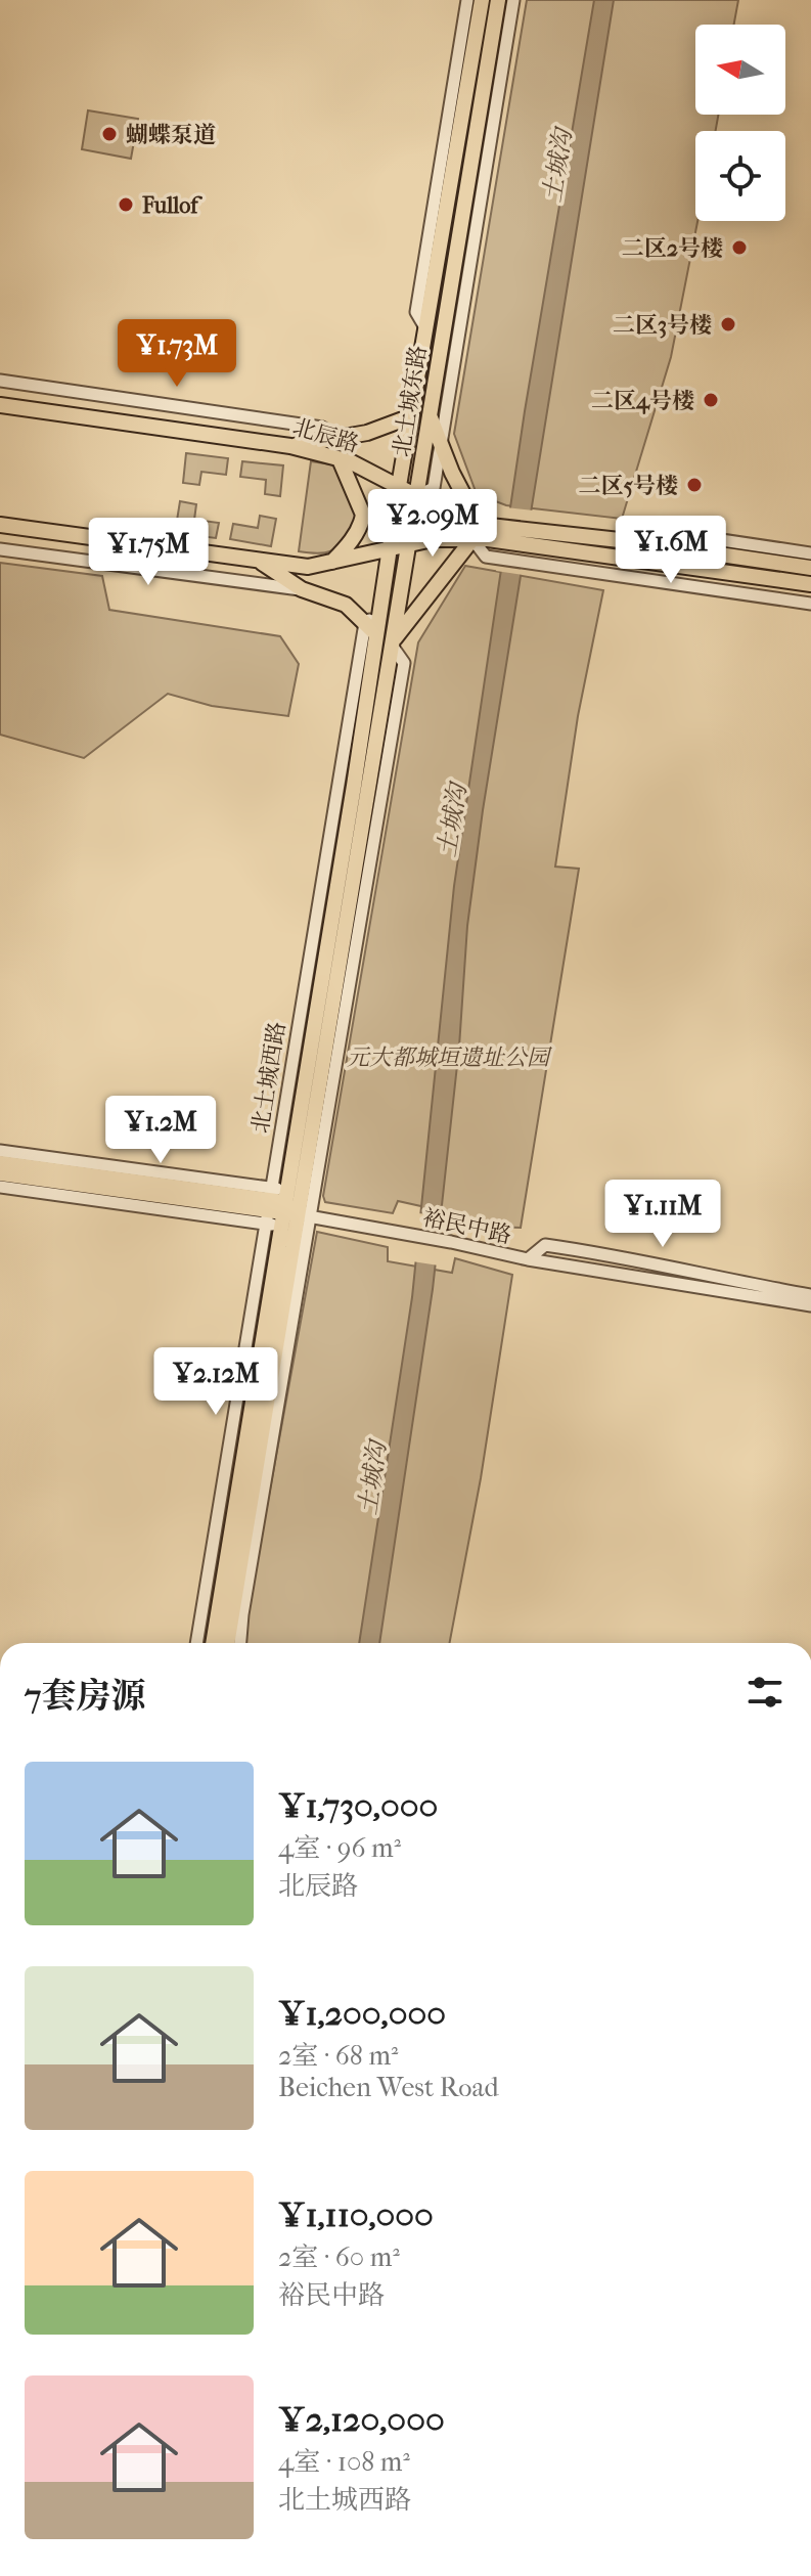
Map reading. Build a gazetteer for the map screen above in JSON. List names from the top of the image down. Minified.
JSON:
{"streets":{"main road":["北土城东路","北辰路","北土城西路"],"street":["裕民中路"]},"crossings":[["北土城东路","北辰路"],["北土城东路","北土城西路"],["北辰路","北土城西路"],["北土城西路","裕民中路"]],"water":["土城沟"],"parks":["元大都城垣遗址公园"],"places":["蝴蝶泵道","Fullof","二区2号楼","二区3号楼","二区4号楼","二区5号楼"],"north":"left","page":{"price":["¥1.73M","¥2.09M","¥1.6M","¥1.75M","¥1.2M","¥1.11M","¥2.12M"],"heading":"7套房源","list":[{"name":"¥1,730,000","note":"4室 · 96 m² · 北辰路"},{"name":"¥1,200,000","note":"2室 · 68 m² · Beichen West Road"},{"name":"¥1,110,000","note":"2室 · 60 m² · 裕民中路"},{"name":"¥2,120,000","note":"4室 · 108 m² · 北土城西路"}]}}
